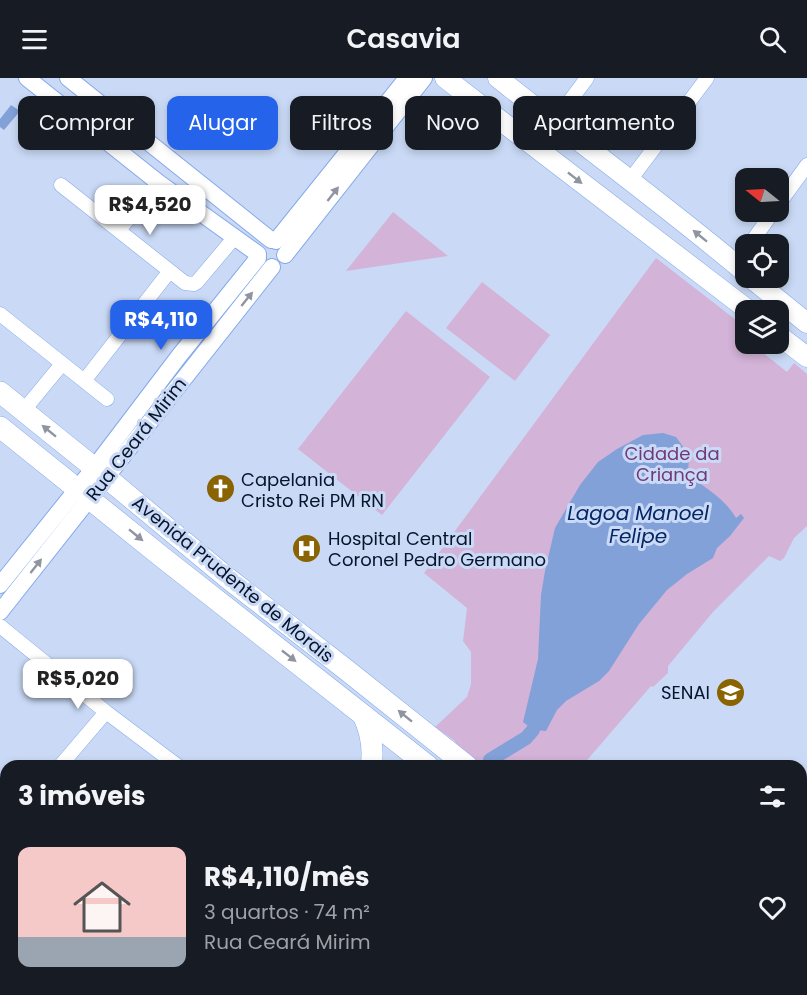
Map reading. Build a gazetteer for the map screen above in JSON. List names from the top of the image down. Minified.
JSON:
{"streets":{"main road":["Avenida Prudente de Morais"],"street":["Rua Ceará Mirim"]},"crossings":[["Rua Ceará Mirim","Avenida Prudente de Morais"]],"water":["Lagoa Manoel Felipe"],"parks":["Cidade da Criança"],"places":{"church":["Capelania Cristo Rei PM RN"],"hospital":["Hospital Central Coronel Pedro Germano"],"school or university":["SENAI"]},"north":"left","page":{"header":"Casavia","chip":["Comprar","Alugar","Filtros","Novo","Apartamento"],"price":["R$4,520","R$4,110","R$5,020"],"heading":"3 imóveis","list":[{"name":"R$4,110/mês","note":"3 quartos · 74 m² · Rua Ceará Mirim"}]}}
